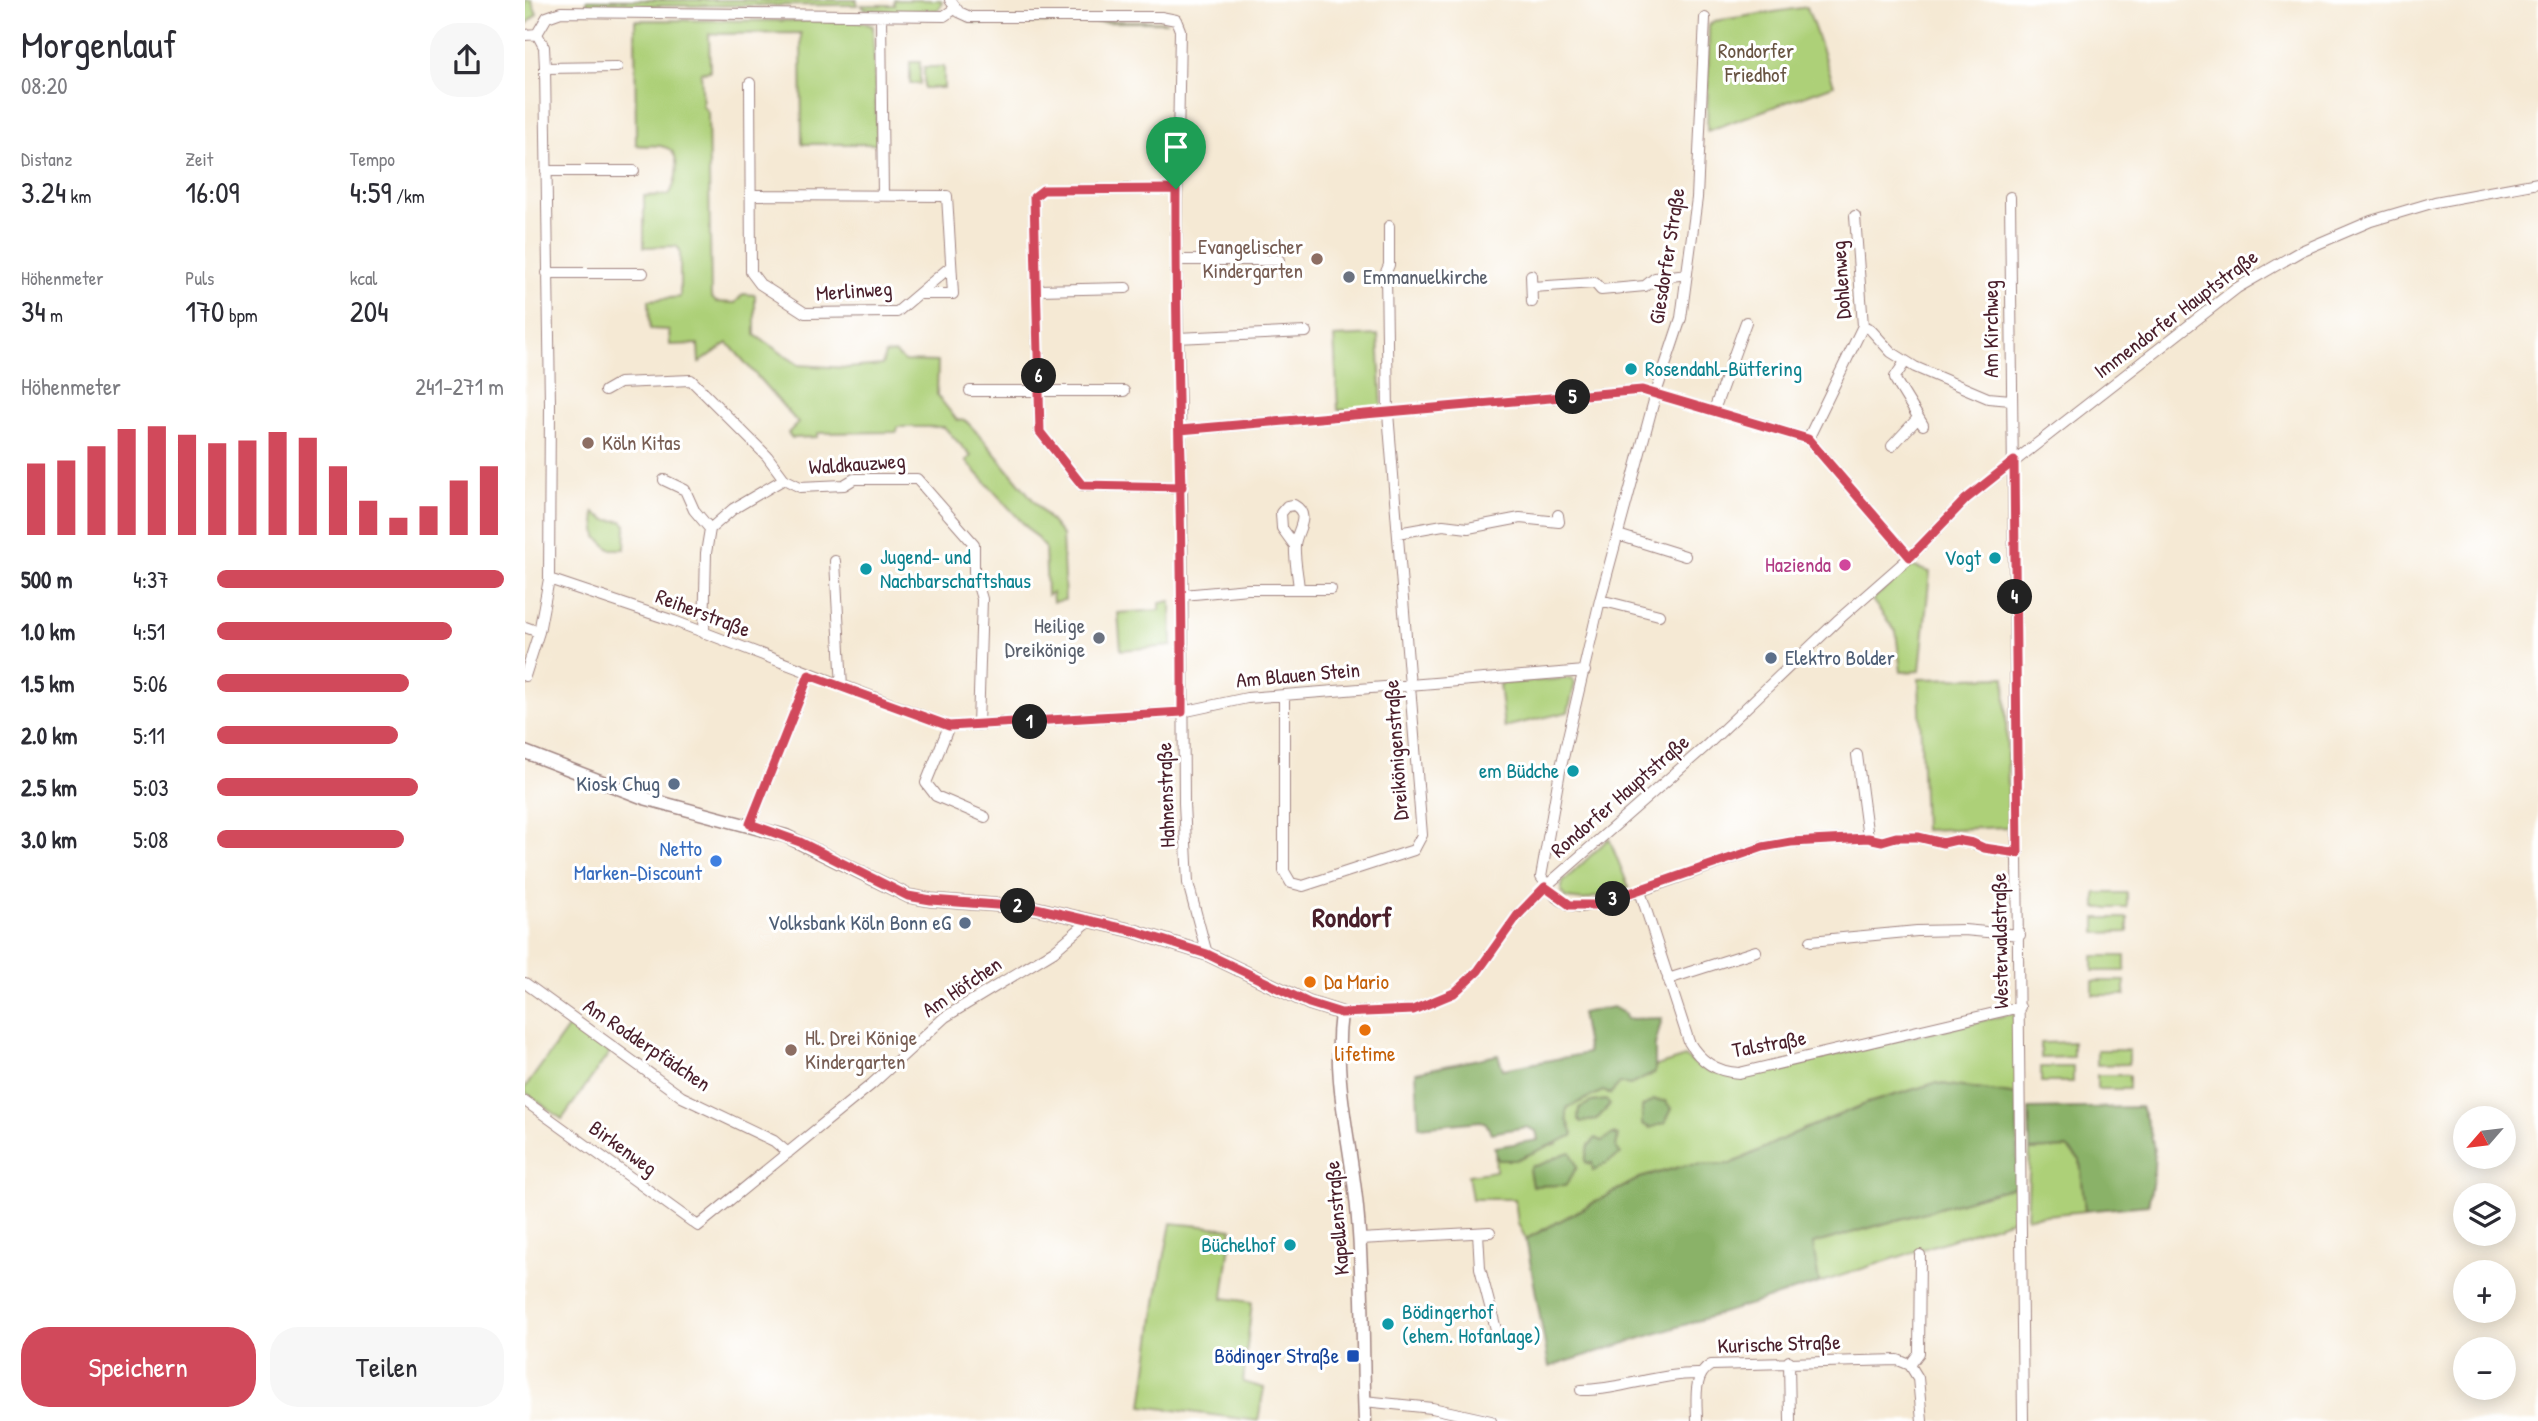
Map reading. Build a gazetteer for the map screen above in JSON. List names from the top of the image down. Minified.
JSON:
{"streets":{"main road":["Rondorfer Hauptstraße","Kapellenstraße"],"street":["Giesdorfer Straße","Dohlenweg","Merlinweg","Immendorfer Hauptstraße","Am Kirchweg","Waldkauzweg","Reiherstraße","Am Blauen Stein","Dreikönigenstraße","Hahnenstraße","Westerwaldstraße","Am Höfchen","Talstraße","Am Rodderpfädchen","Birkenweg","Kurische Straße"]},"crossings":[["Giesdorfer Straße","Am Blauen Stein"],["Giesdorfer Straße","Rondorfer Hauptstraße"],["Dohlenweg","Am Kirchweg"],["Immendorfer Hauptstraße","Am Kirchweg"],["Immendorfer Hauptstraße","Rondorfer Hauptstraße"],["Immendorfer Hauptstraße","Westerwaldstraße"],["Am Kirchweg","Rondorfer Hauptstraße"],["Am Kirchweg","Westerwaldstraße"],["Waldkauzweg","Reiherstraße"],["Reiherstraße","Am Blauen Stein"],["Reiherstraße","Hahnenstraße"],["Am Blauen Stein","Dreikönigenstraße"],["Am Blauen Stein","Hahnenstraße"],["Hahnenstraße","Rondorfer Hauptstraße"],["Rondorfer Hauptstraße","Westerwaldstraße"],["Rondorfer Hauptstraße","Am Höfchen"],["Rondorfer Hauptstraße","Kapellenstraße"],["Westerwaldstraße","Talstraße"],["Am Höfchen","Am Rodderpfädchen"],["Am Höfchen","Birkenweg"]],"districts":["Rondorf"],"parks":["Rondorfer Friedhof"],"places":{"other":["Evangelischer Kindergarten","Emmanuelkirche","Rosendahl-Bütfering","Köln Kitas","Vogt","Hazienda","Jugend- und Nachbarschaftshaus","Heilige Dreikönige","Elektro Bolder","em Büdche","Kiosk Chug","Netto Marken-Discount","Volksbank Köln Bonn eG","Da Mario","lifetime","Hl. Drei Könige Kindergarten","Büchelhof","Bödingerhof (ehem. Hofanlage)"],"transit":["Bödinger Straße"]},"north":"bottom left","page":{"heading":["Morgenlauf","08:20"],"stats":[["Distanz","3.24 km"],["Zeit","16:09"],["Tempo","4:59 /km"],["Höhenmeter","34 m"],["Puls","170 bpm"],["kcal","204"]],"chart":["Höhenmeter","241–271 m"],"pins":["6","5","4","1","3","2"],"list":[{"name":"500 m","note":"4:37"},{"name":"1.0 km","note":"4:51"},{"name":"1.5 km","note":"5:06"},{"name":"2.0 km","note":"5:11"},{"name":"2.5 km","note":"5:03"},{"name":"3.0 km","note":"5:08"}],"map_buttons":["+","−"],"buttons":["Speichern","Teilen"]}}
